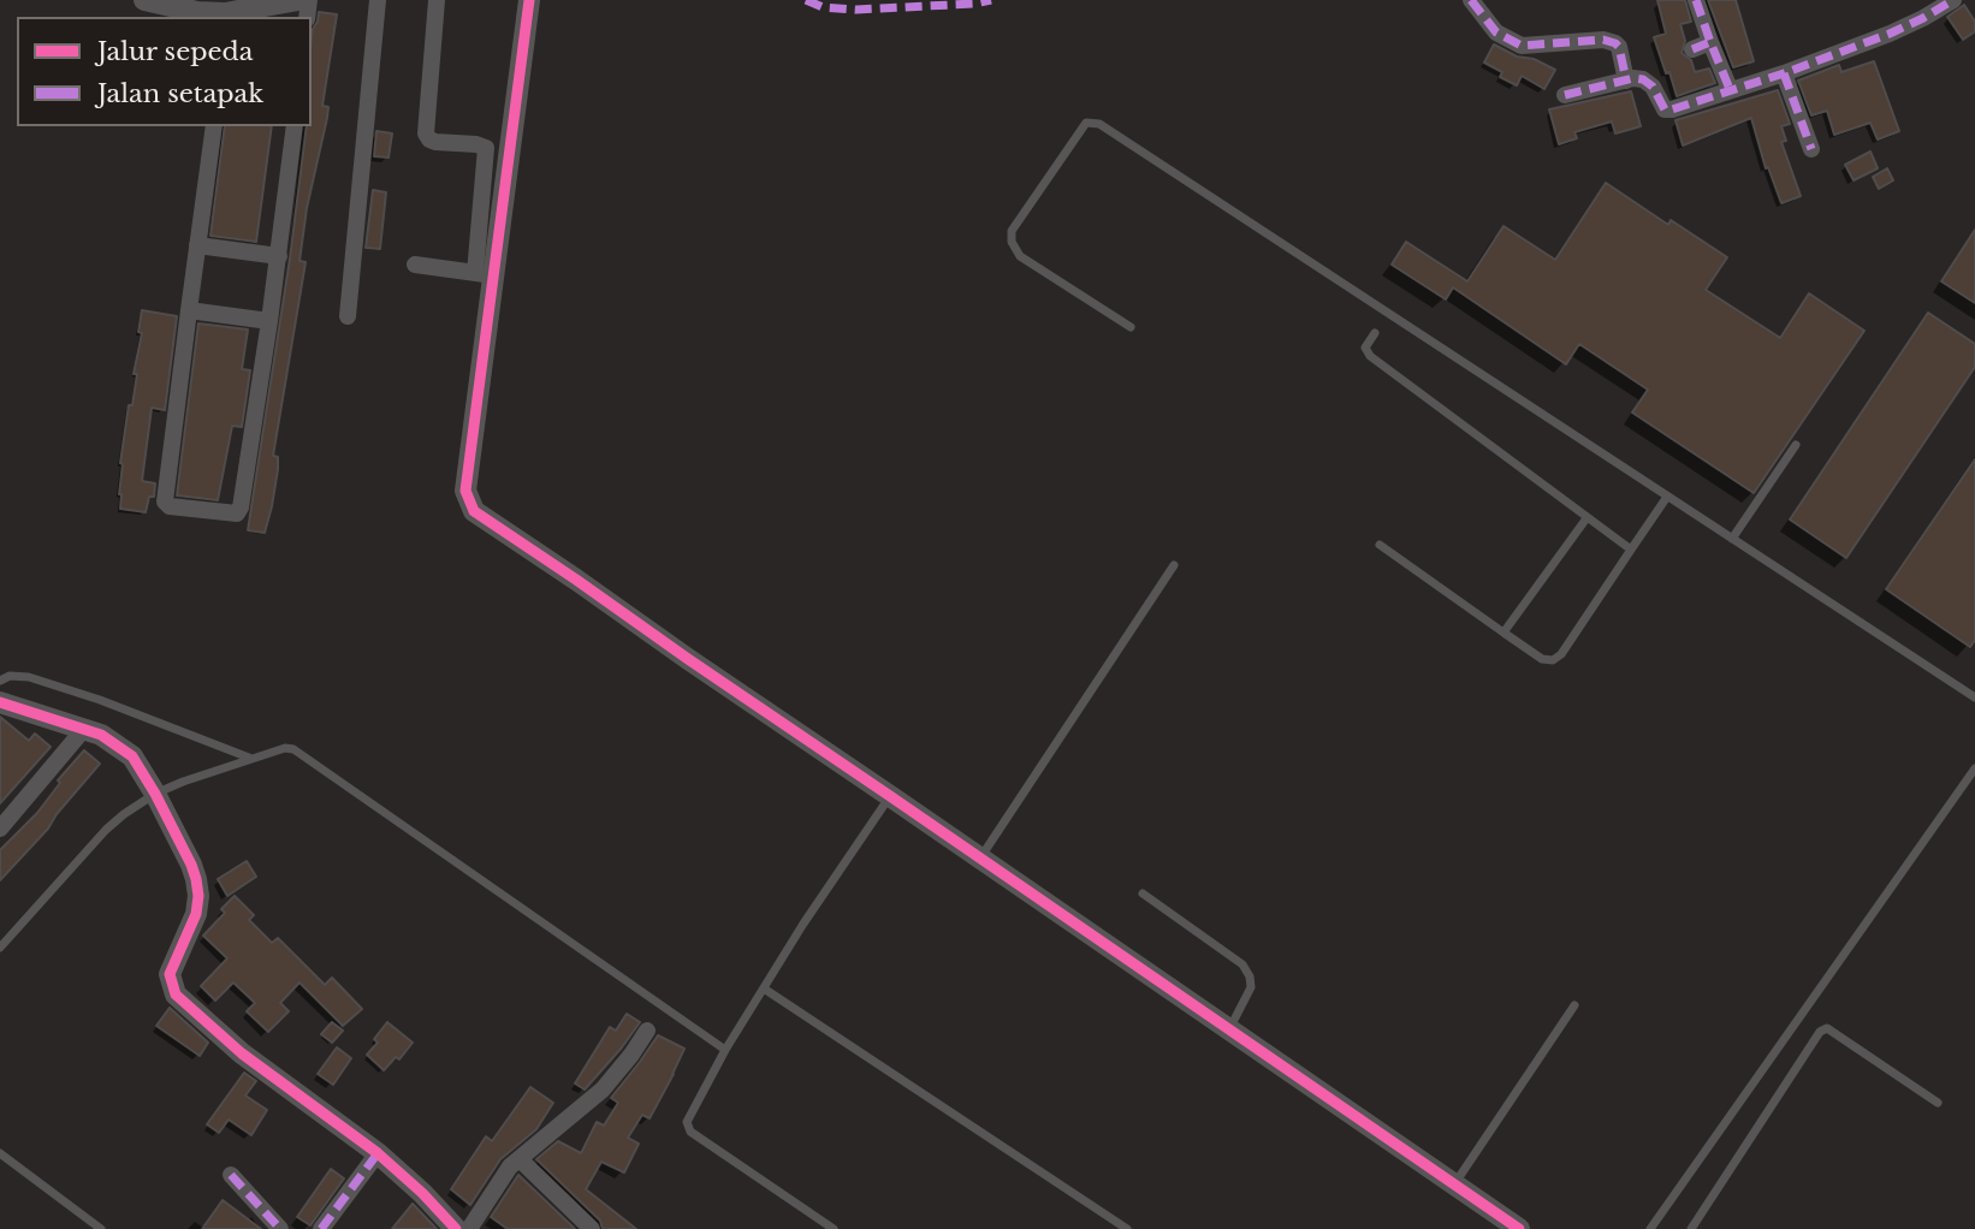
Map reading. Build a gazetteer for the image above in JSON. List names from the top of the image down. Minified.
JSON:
{"legend":["Jalur sepeda","Jalan setapak"]}
